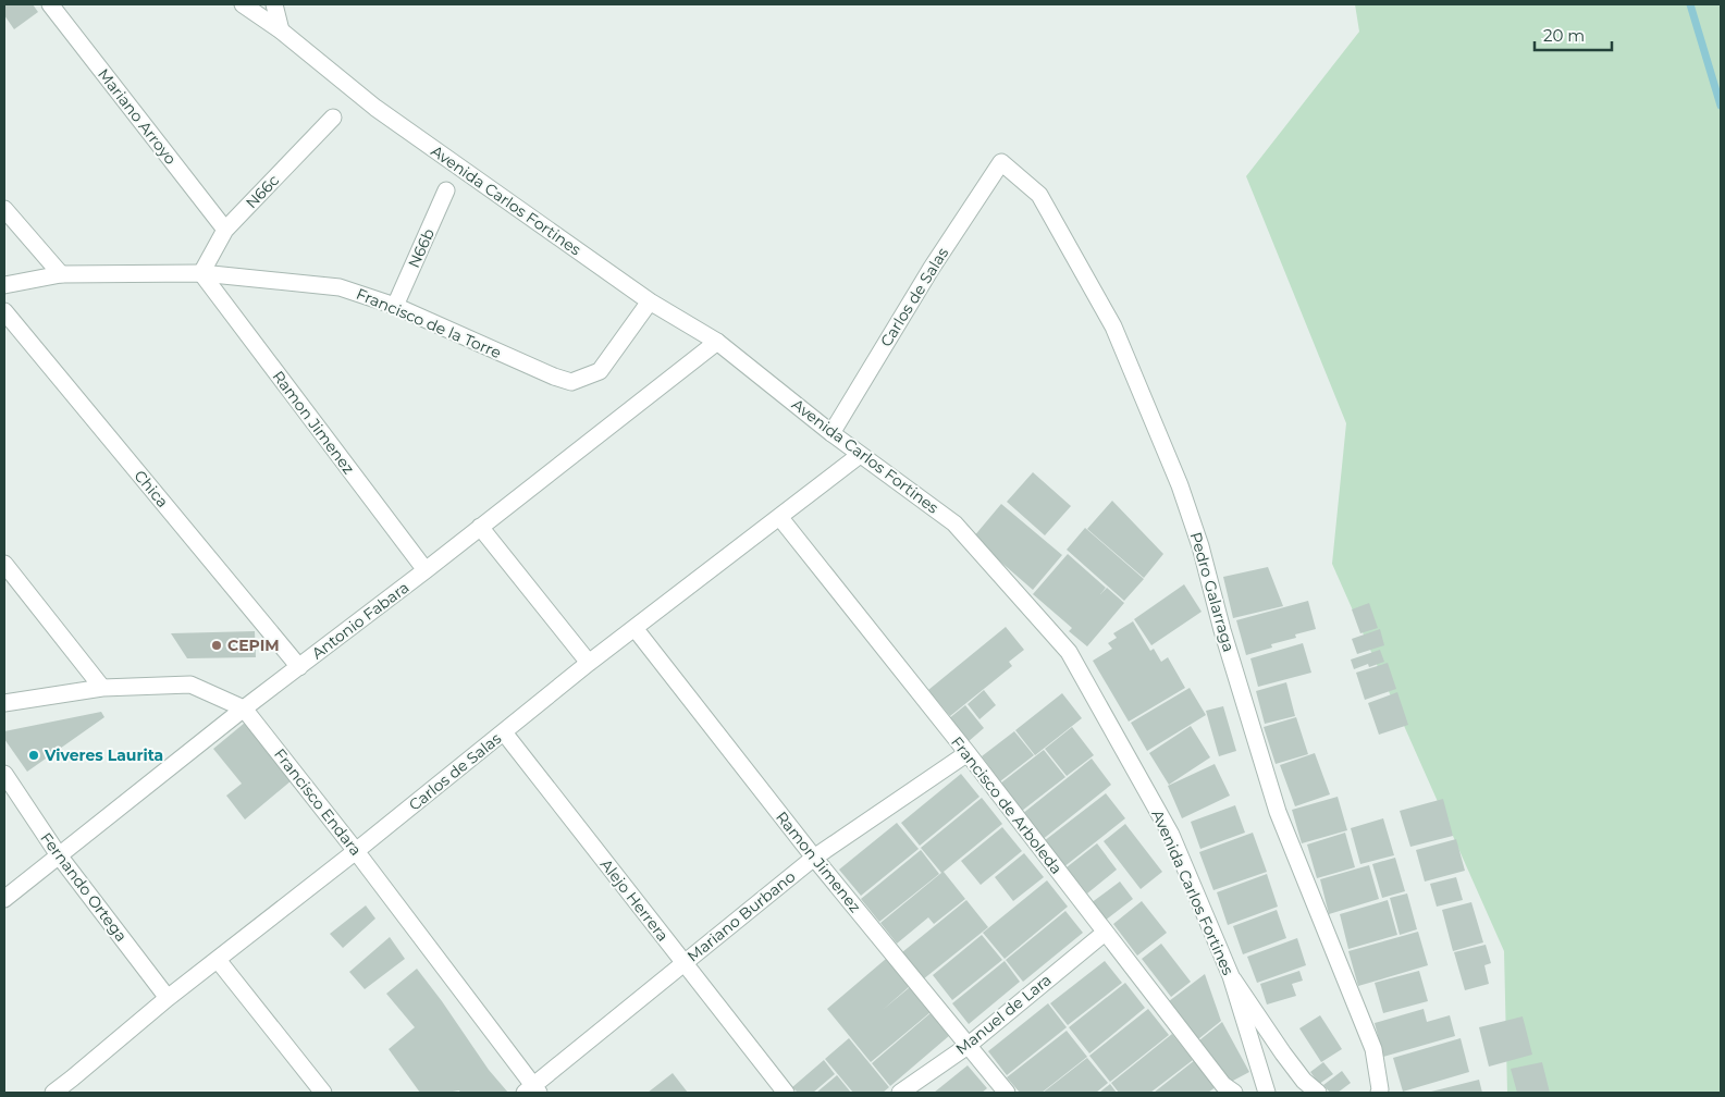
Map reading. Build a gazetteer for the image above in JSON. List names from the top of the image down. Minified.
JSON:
{"streets":{"street":["Mariano Arroyo","N66c","Avenida Carlos Fortines","N66b","Carlos de Salas","Francisco de la Torre","Ramon Jimenez","Chica","Pedro Galarraga","Antonio Fabara","Francisco Endara","Francisco de Arboleda","Fernando Ortega","Alejo Herrera","Mariano Burbano","Manuel de Lara"]},"crossings":[["Mariano Arroyo","N66c"],["N66c","Francisco de la Torre"],["N66c","Ramon Jimenez"],["Avenida Carlos Fortines","Carlos de Salas"],["Avenida Carlos Fortines","Francisco de la Torre"],["Avenida Carlos Fortines","Antonio Fabara"],["N66b","Francisco de la Torre"],["Carlos de Salas","Ramon Jimenez"],["Carlos de Salas","Pedro Galarraga"],["Carlos de Salas","Francisco Endara"],["Carlos de Salas","Francisco de Arboleda"],["Carlos de Salas","Fernando Ortega"],["Carlos de Salas","Alejo Herrera"],["Francisco de la Torre","Ramon Jimenez"],["Ramon Jimenez","Antonio Fabara"],["Ramon Jimenez","Mariano Burbano"],["Ramon Jimenez","Manuel de Lara"],["Chica","Antonio Fabara"],["Antonio Fabara","Francisco Endara"],["Antonio Fabara","Fernando Ortega"],["Francisco Endara","Mariano Burbano"],["Francisco de Arboleda","Mariano Burbano"],["Francisco de Arboleda","Manuel de Lara"],["Alejo Herrera","Mariano Burbano"]],"places":["CEPIM","Viveres Laurita"],"scale_bar":"20 m"}
